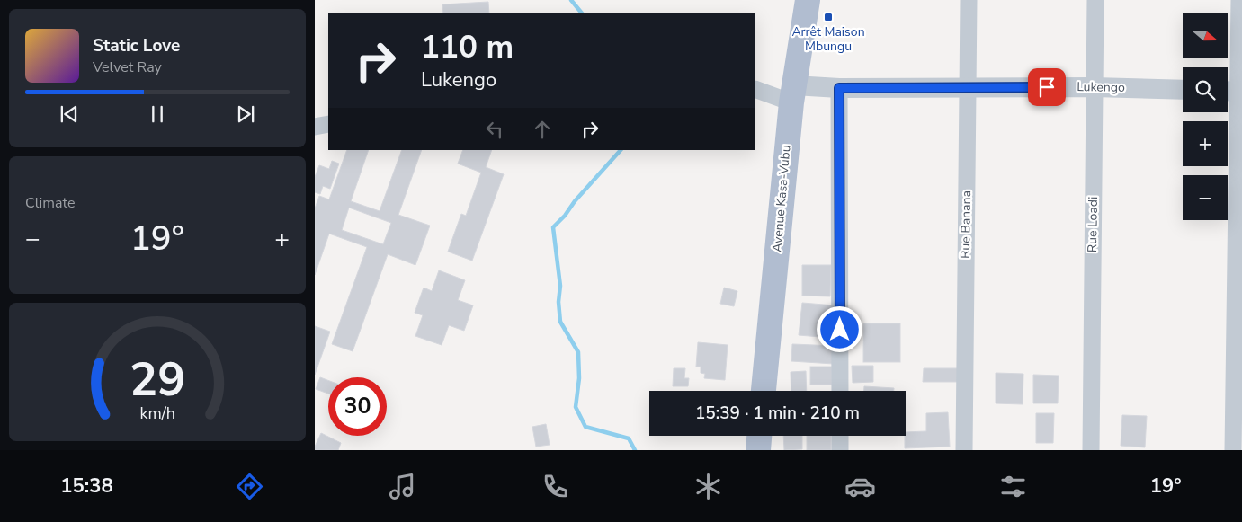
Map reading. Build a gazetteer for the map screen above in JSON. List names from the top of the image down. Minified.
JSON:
{"streets":{"main road":["Avenue Kasa-Vubu"],"street":["Lukengo","Rue Banana","Rue Loadi"]},"crossings":[["Lukengo","Avenue Kasa-Vubu"],["Lukengo","Rue Banana"],["Lukengo","Rue Loadi"]],"places":{"transit":["Arrêt Maison Mbungu"]},"north":"right","page":{"map_buttons":["+","−"],"turn":["110 m","Lukengo"],"song":["Static Love","Velvet Ray"],"tile":"Climate","heat":["−","19°","+"],"limit":"30","trip":"15:39 · 1 min · 210 m","tabs":["15:38","19°"],"gauge":["29","km/h"]}}
